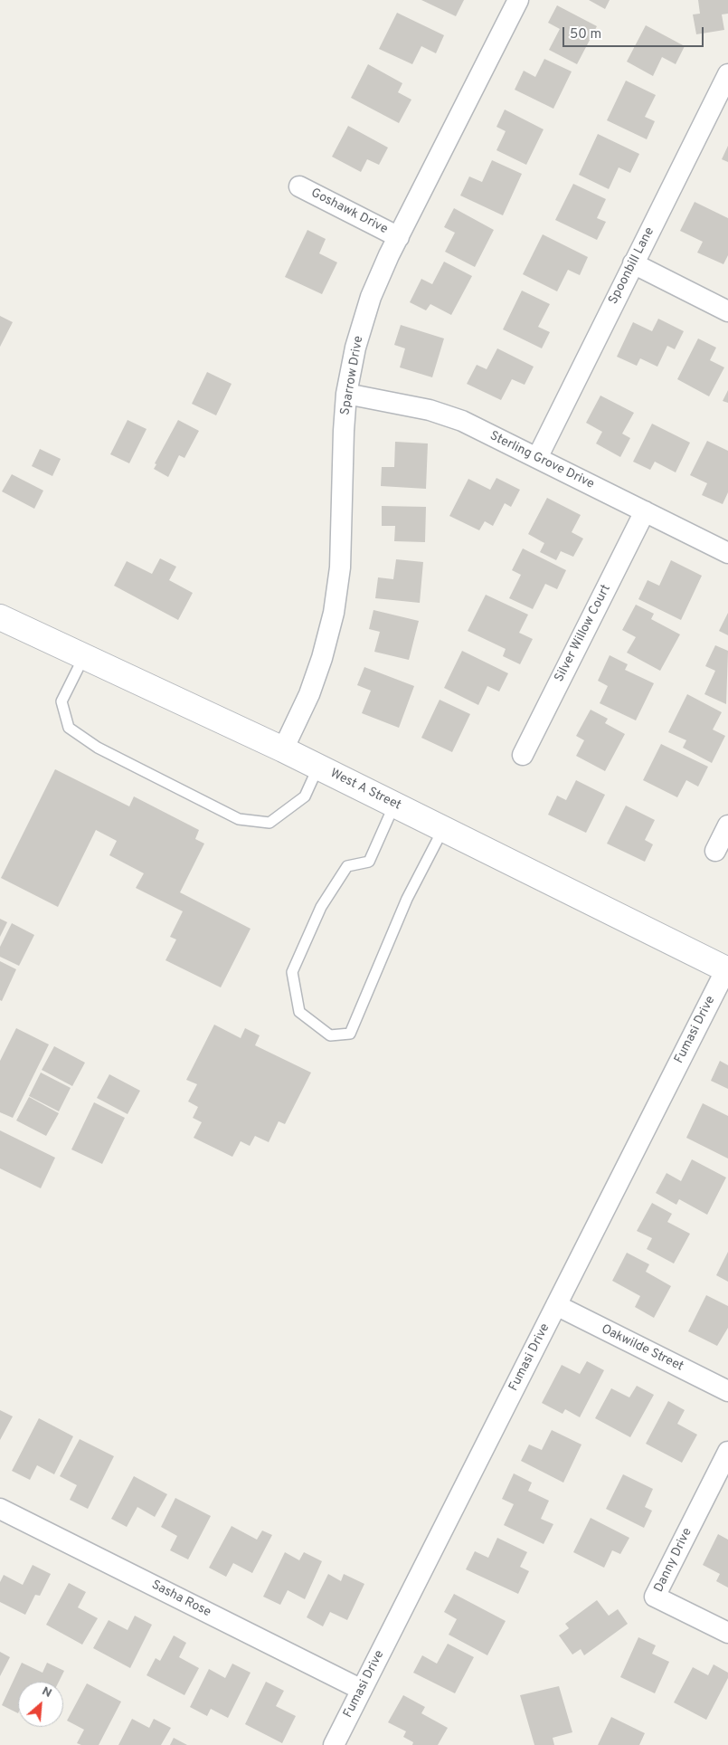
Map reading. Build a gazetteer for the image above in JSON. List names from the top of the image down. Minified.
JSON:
{"streets":{"street":["Goshawk Drive","Spoonbill Lane","Sparrow Drive","Sterling Grove Drive","Silver Willow Court","West A Street","Fumasi Drive","Oakwilde Street","Danny Drive","Sasha Rose"]},"crossings":[["Goshawk Drive","Sparrow Drive"],["Spoonbill Lane","Sterling Grove Drive"],["Sparrow Drive","Sterling Grove Drive"],["Sparrow Drive","West A Street"],["Sterling Grove Drive","Silver Willow Court"],["West A Street","Fumasi Drive"],["Fumasi Drive","Oakwilde Street"],["Fumasi Drive","Sasha Rose"]],"scale_bar":"50 m","north":"top right"}
